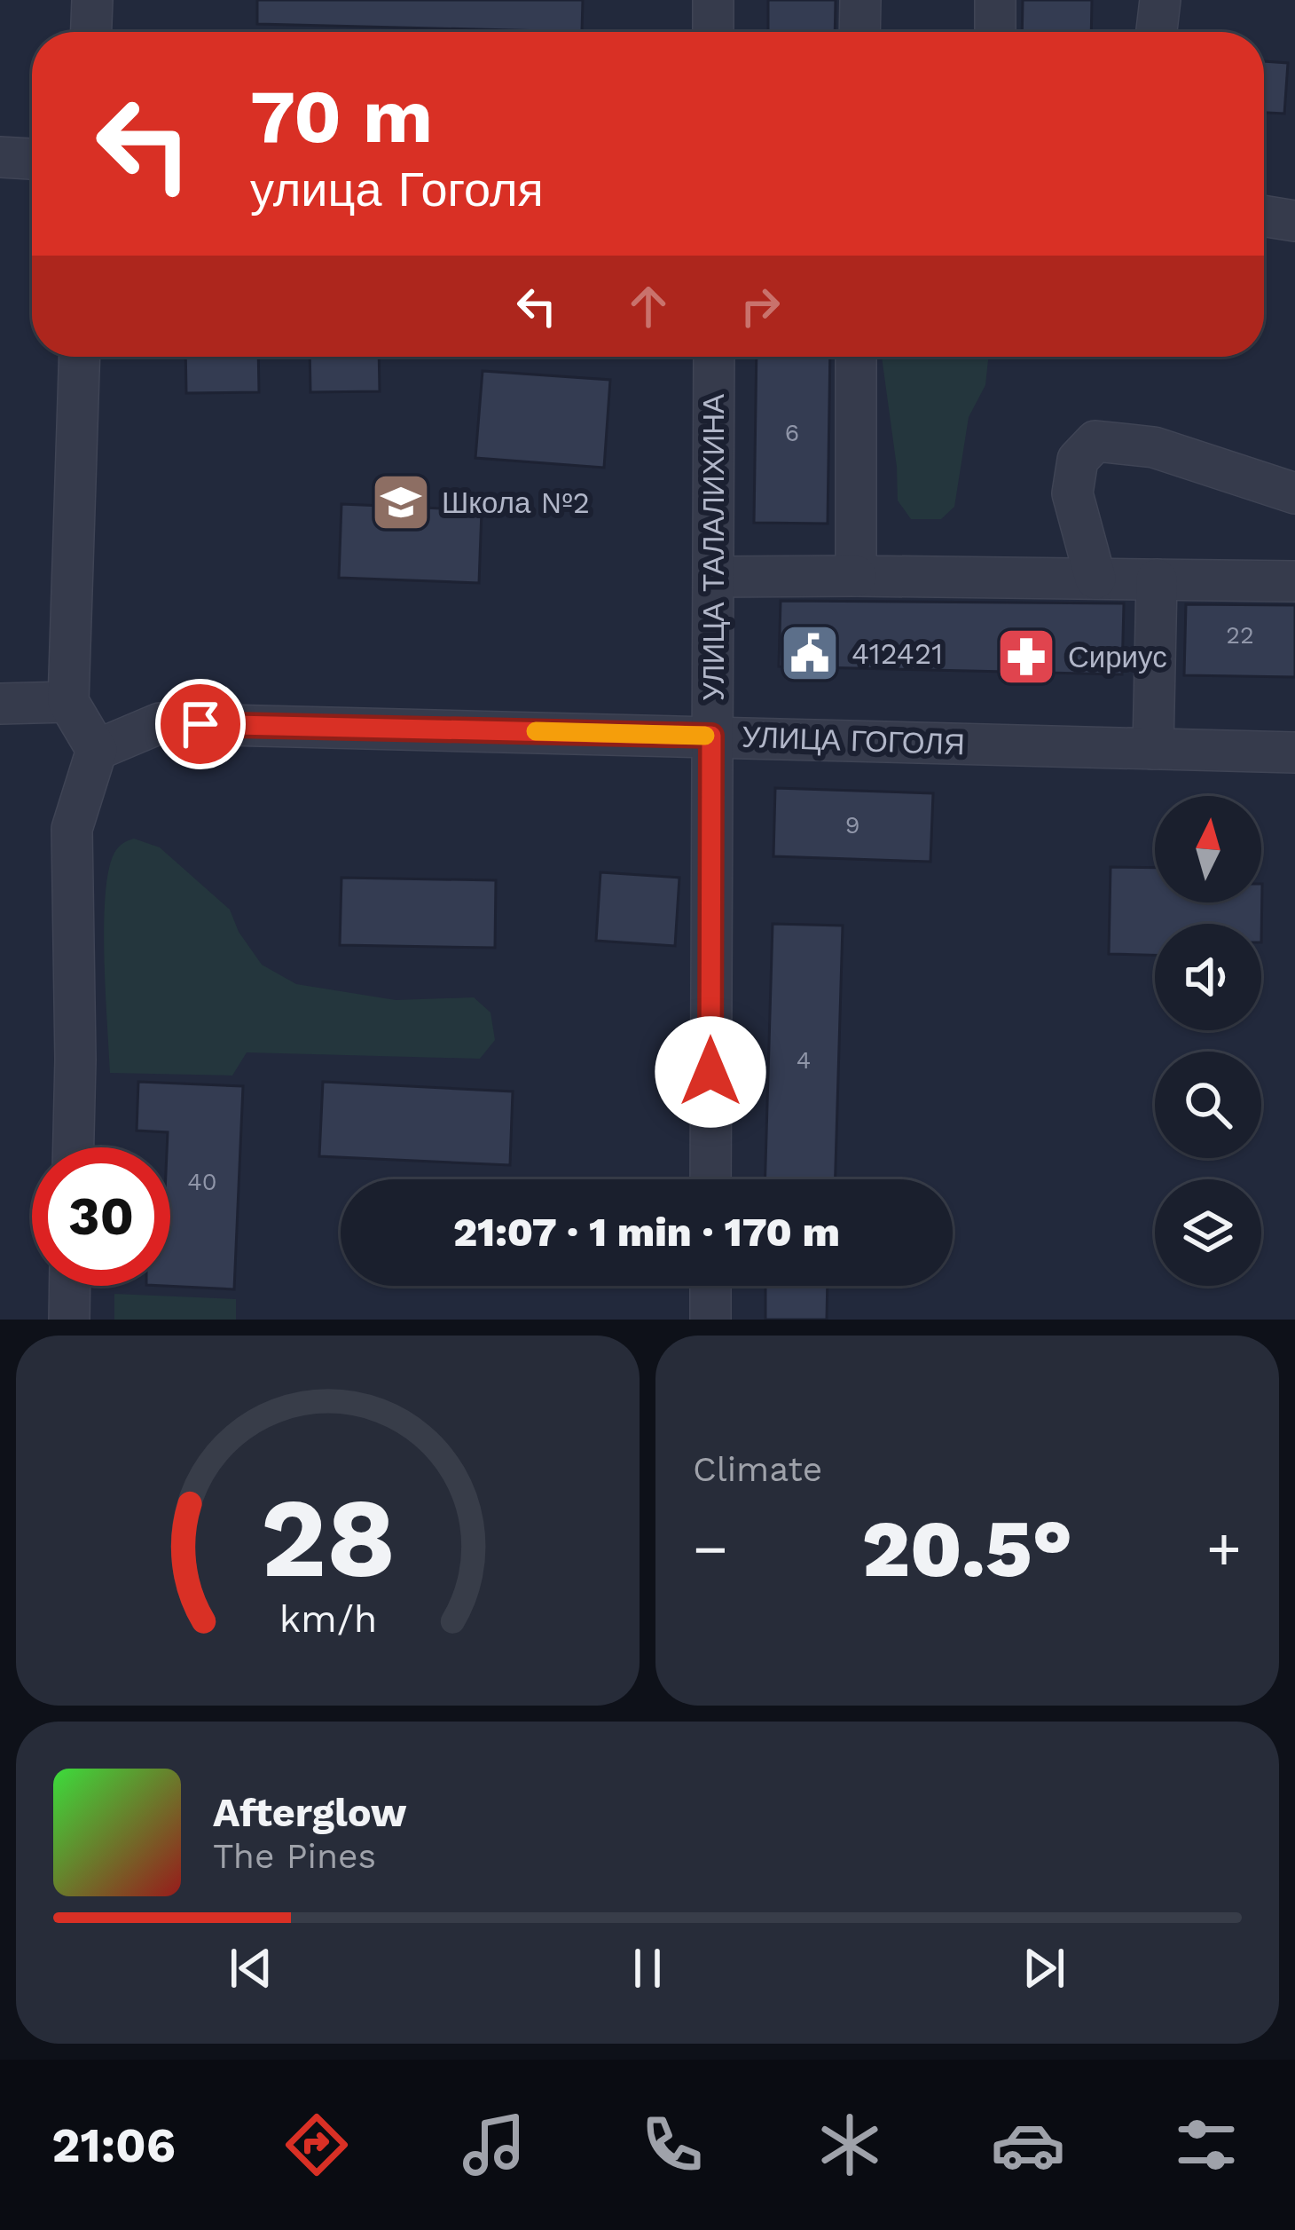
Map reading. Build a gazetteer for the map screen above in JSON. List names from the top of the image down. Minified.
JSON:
{"streets":{"street":["УЛИЦА ТАЛАЛИХИНА","УЛИЦА ГОГОЛЯ"]},"crossings":[["УЛИЦА ТАЛАЛИХИНА","УЛИЦА ГОГОЛЯ"]],"places":{"school or university":["Школа №2"],"public building":["412421"],"pharmacy":["Сириус"]},"house_numbers":["6","22","9","4","40"],"north":"top","page":{"turn":["70 m","улица Гоголя"],"limit":"30","trip":"21:07 · 1 min · 170 m","tile":"Climate","heat":["−","20.5°","+"],"song":["Afterglow","The Pines"],"tabs":"21:06","gauge":["28","km/h"]}}
